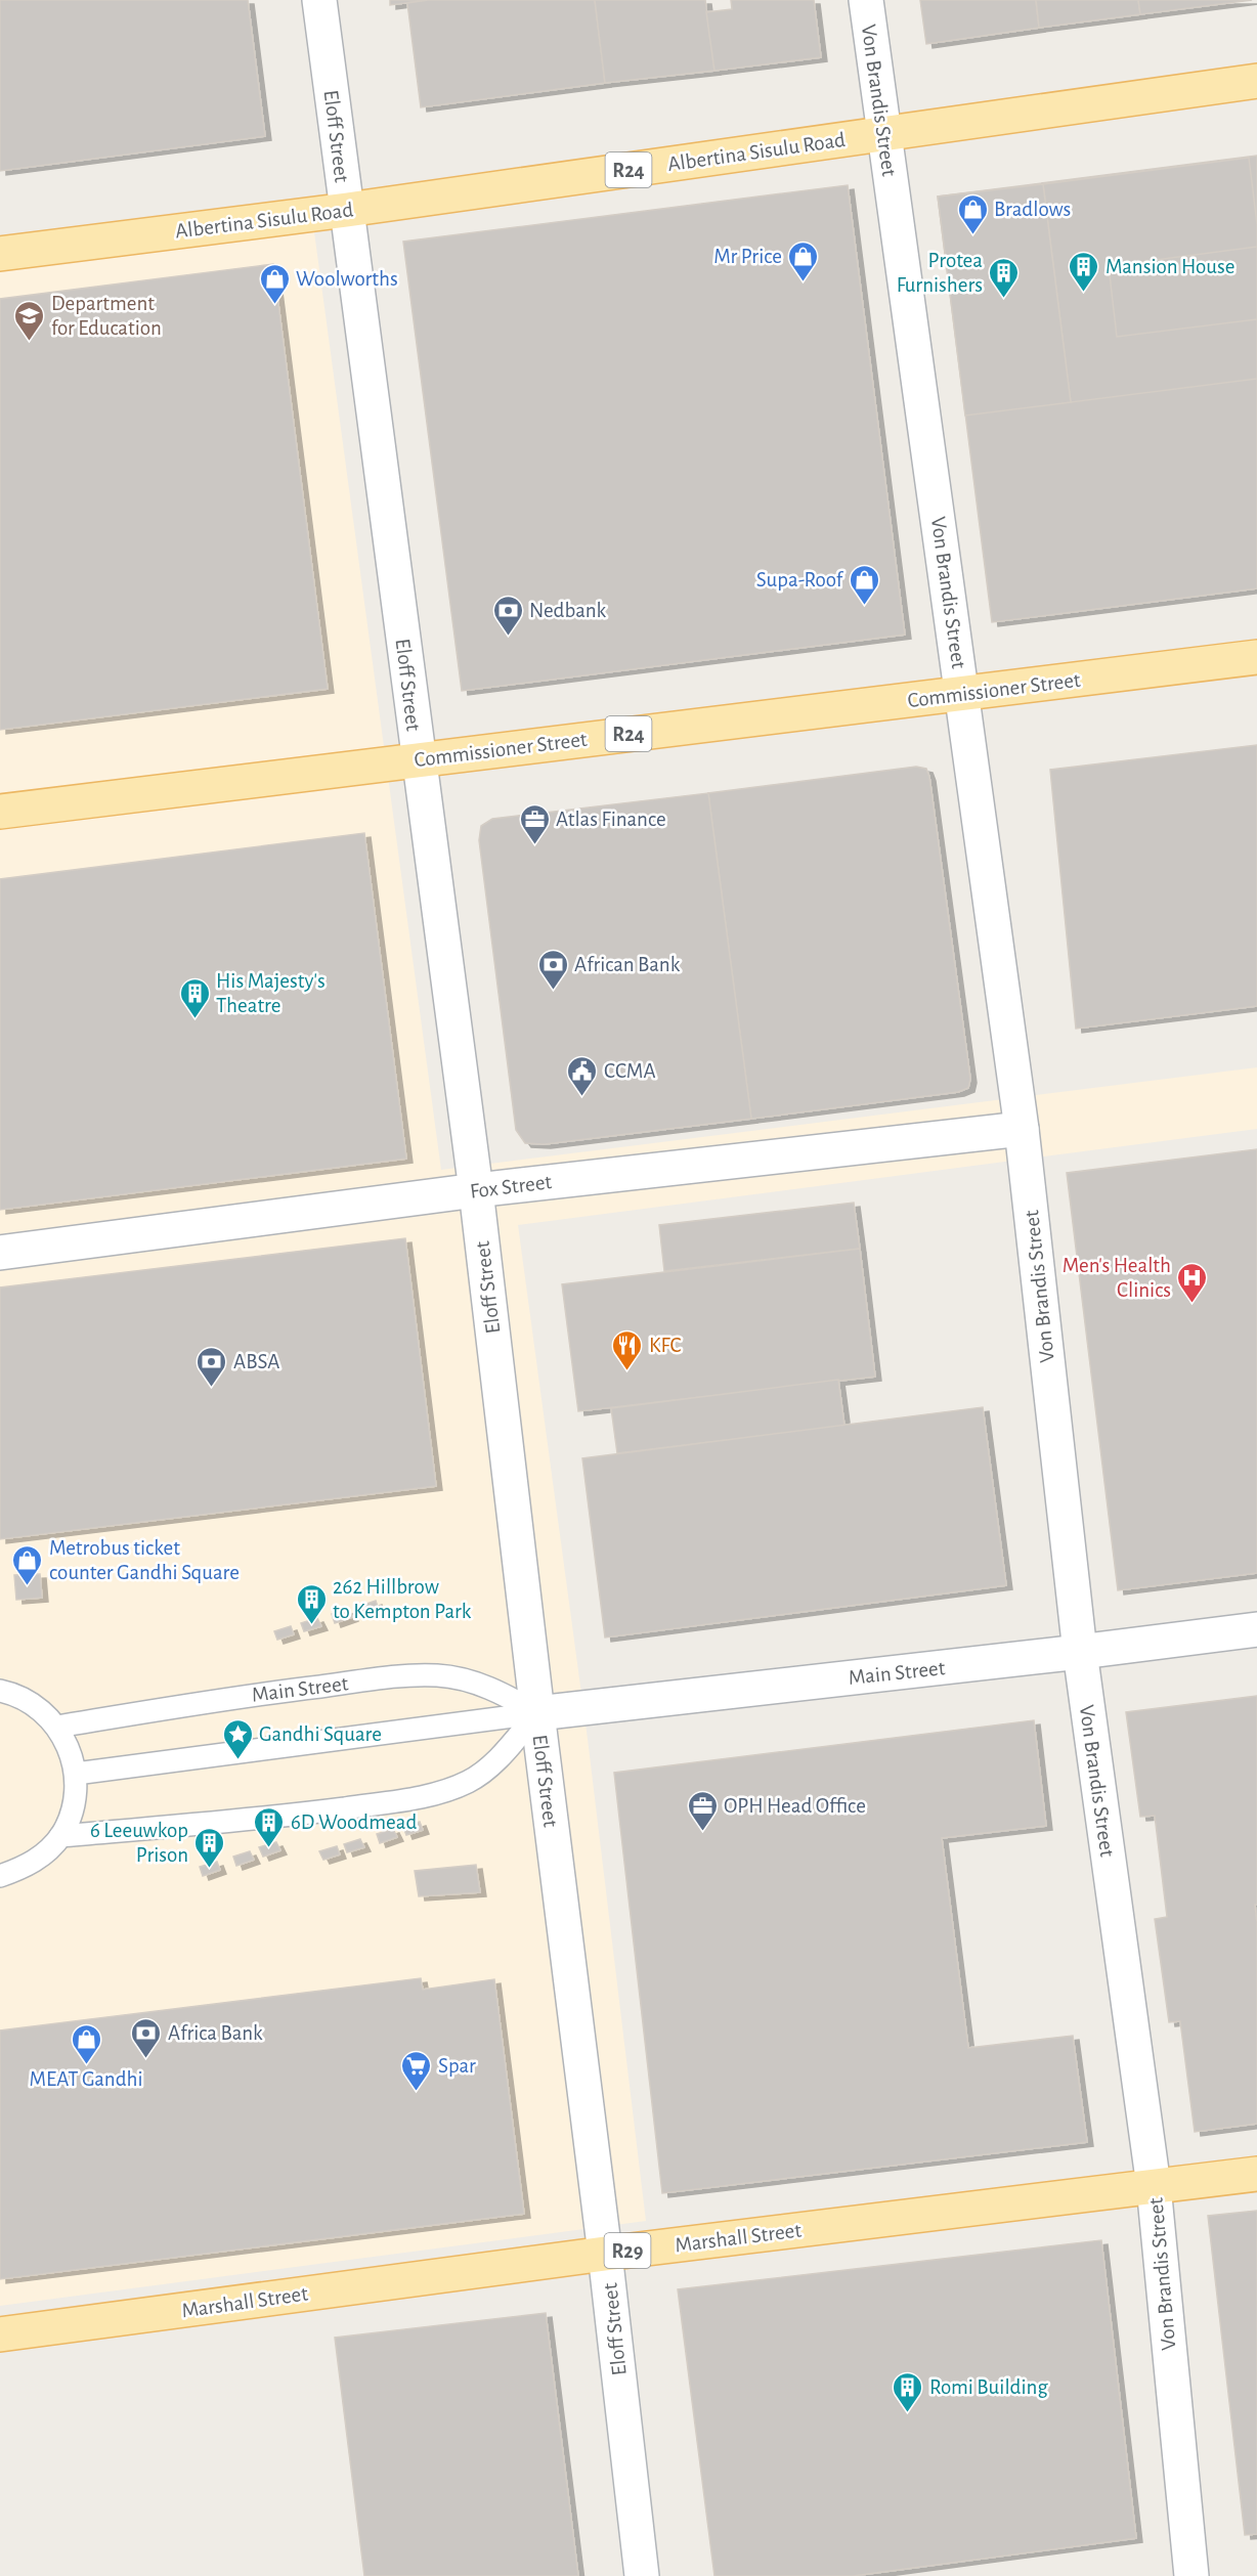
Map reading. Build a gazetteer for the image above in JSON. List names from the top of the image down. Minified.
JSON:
{"streets":{"main road":["Albertina Sisulu Road","R24","Commissioner Street","Marshall Street","R29"],"street":["Von Brandis Street","Eloff Street","Fox Street","Main Street"]},"crossings":[["Von Brandis Street","Albertina Sisulu Road"],["Von Brandis Street","Commissioner Street"],["Von Brandis Street","Fox Street"],["Von Brandis Street","Main Street"],["Von Brandis Street","Marshall Street"],["Eloff Street","Albertina Sisulu Road"],["Eloff Street","Commissioner Street"],["Eloff Street","Fox Street"],["Eloff Street","Main Street"],["Eloff Street","Marshall Street"]],"places":{"shop":["Bradlows","Mr Price","Woolworths","Supa-Roof","Metrobus ticket counter Gandhi Square","MEAT Gandhi"],"building":["Mansion House","Protea Furnishers","His Majesty's Theatre","262 Hillbrow to Kempton Park","6D Woodmead","6 Leeuwkop Prison","Romi Building"],"school or university":["Department for Education"],"bank":["Nedbank","African Bank","ABSA","Africa Bank"],"office":["Atlas Finance","OPH Head Office"],"public building":["CCMA"],"hospital":["Men's Health Clinics"],"restaurant":["KFC"],"place":["Gandhi Square"],"supermarket":["Spar"]}}
